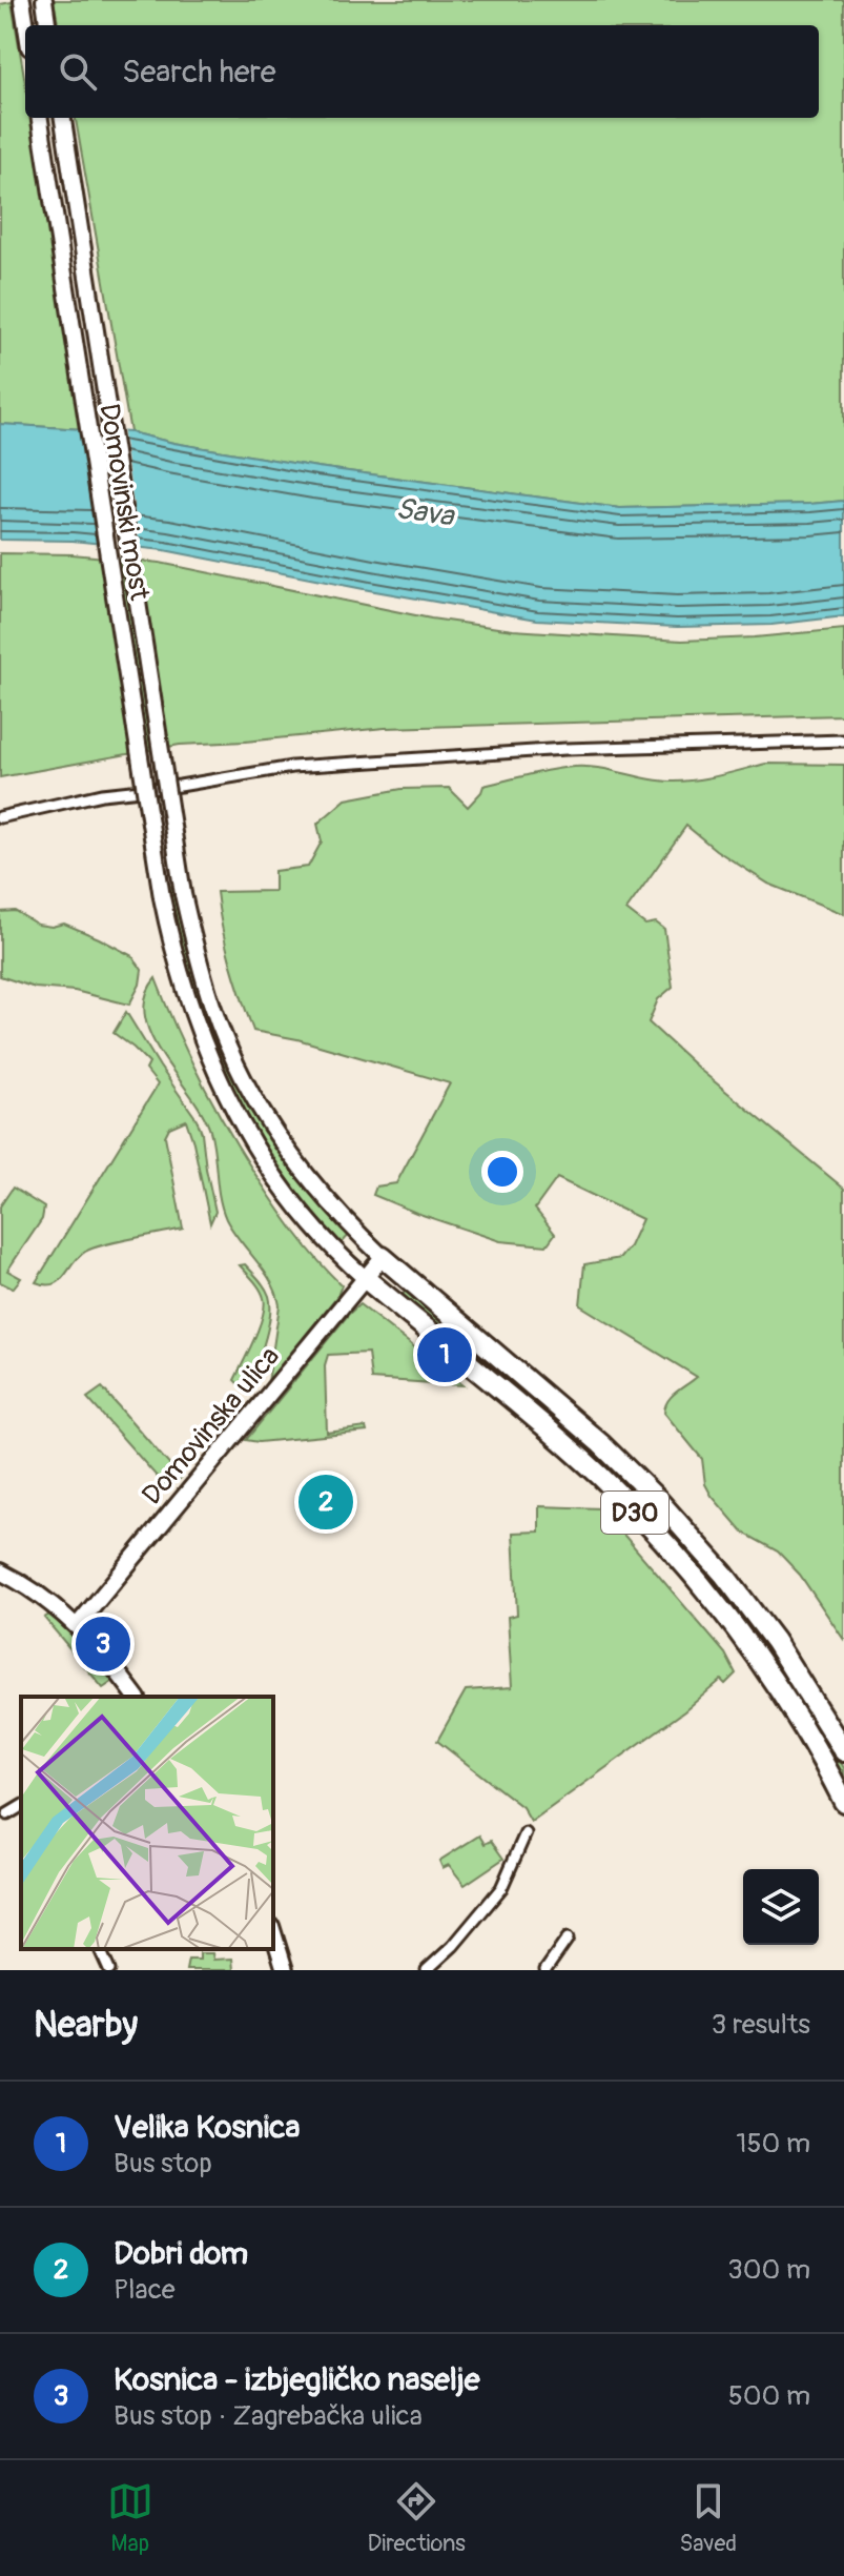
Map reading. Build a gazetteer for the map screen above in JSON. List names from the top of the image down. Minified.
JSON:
{"streets":{"highway":["D30"],"main road":["Domovinski most","Domovinska ulica"]},"crossings":[["Domovinski most","Domovinska ulica"],["Domovinski most","D30"],["Domovinska ulica","D30"]],"water":["Sava"],"page":{"search":"Search here","pins":["1","2","3"],"heading":["Nearby","3 results"],"list":[{"mark":"1","name":"Velika Kosnica","note":"Bus stop","value":"150 m"},{"mark":"2","name":"Dobri dom","note":"Place","value":"300 m"},{"mark":"3","name":"Kosnica - izbjegličko naselje","note":"Bus stop · Zagrebačka ulica","value":"500 m"}],"nav":["Map","Directions","Saved"]}}
